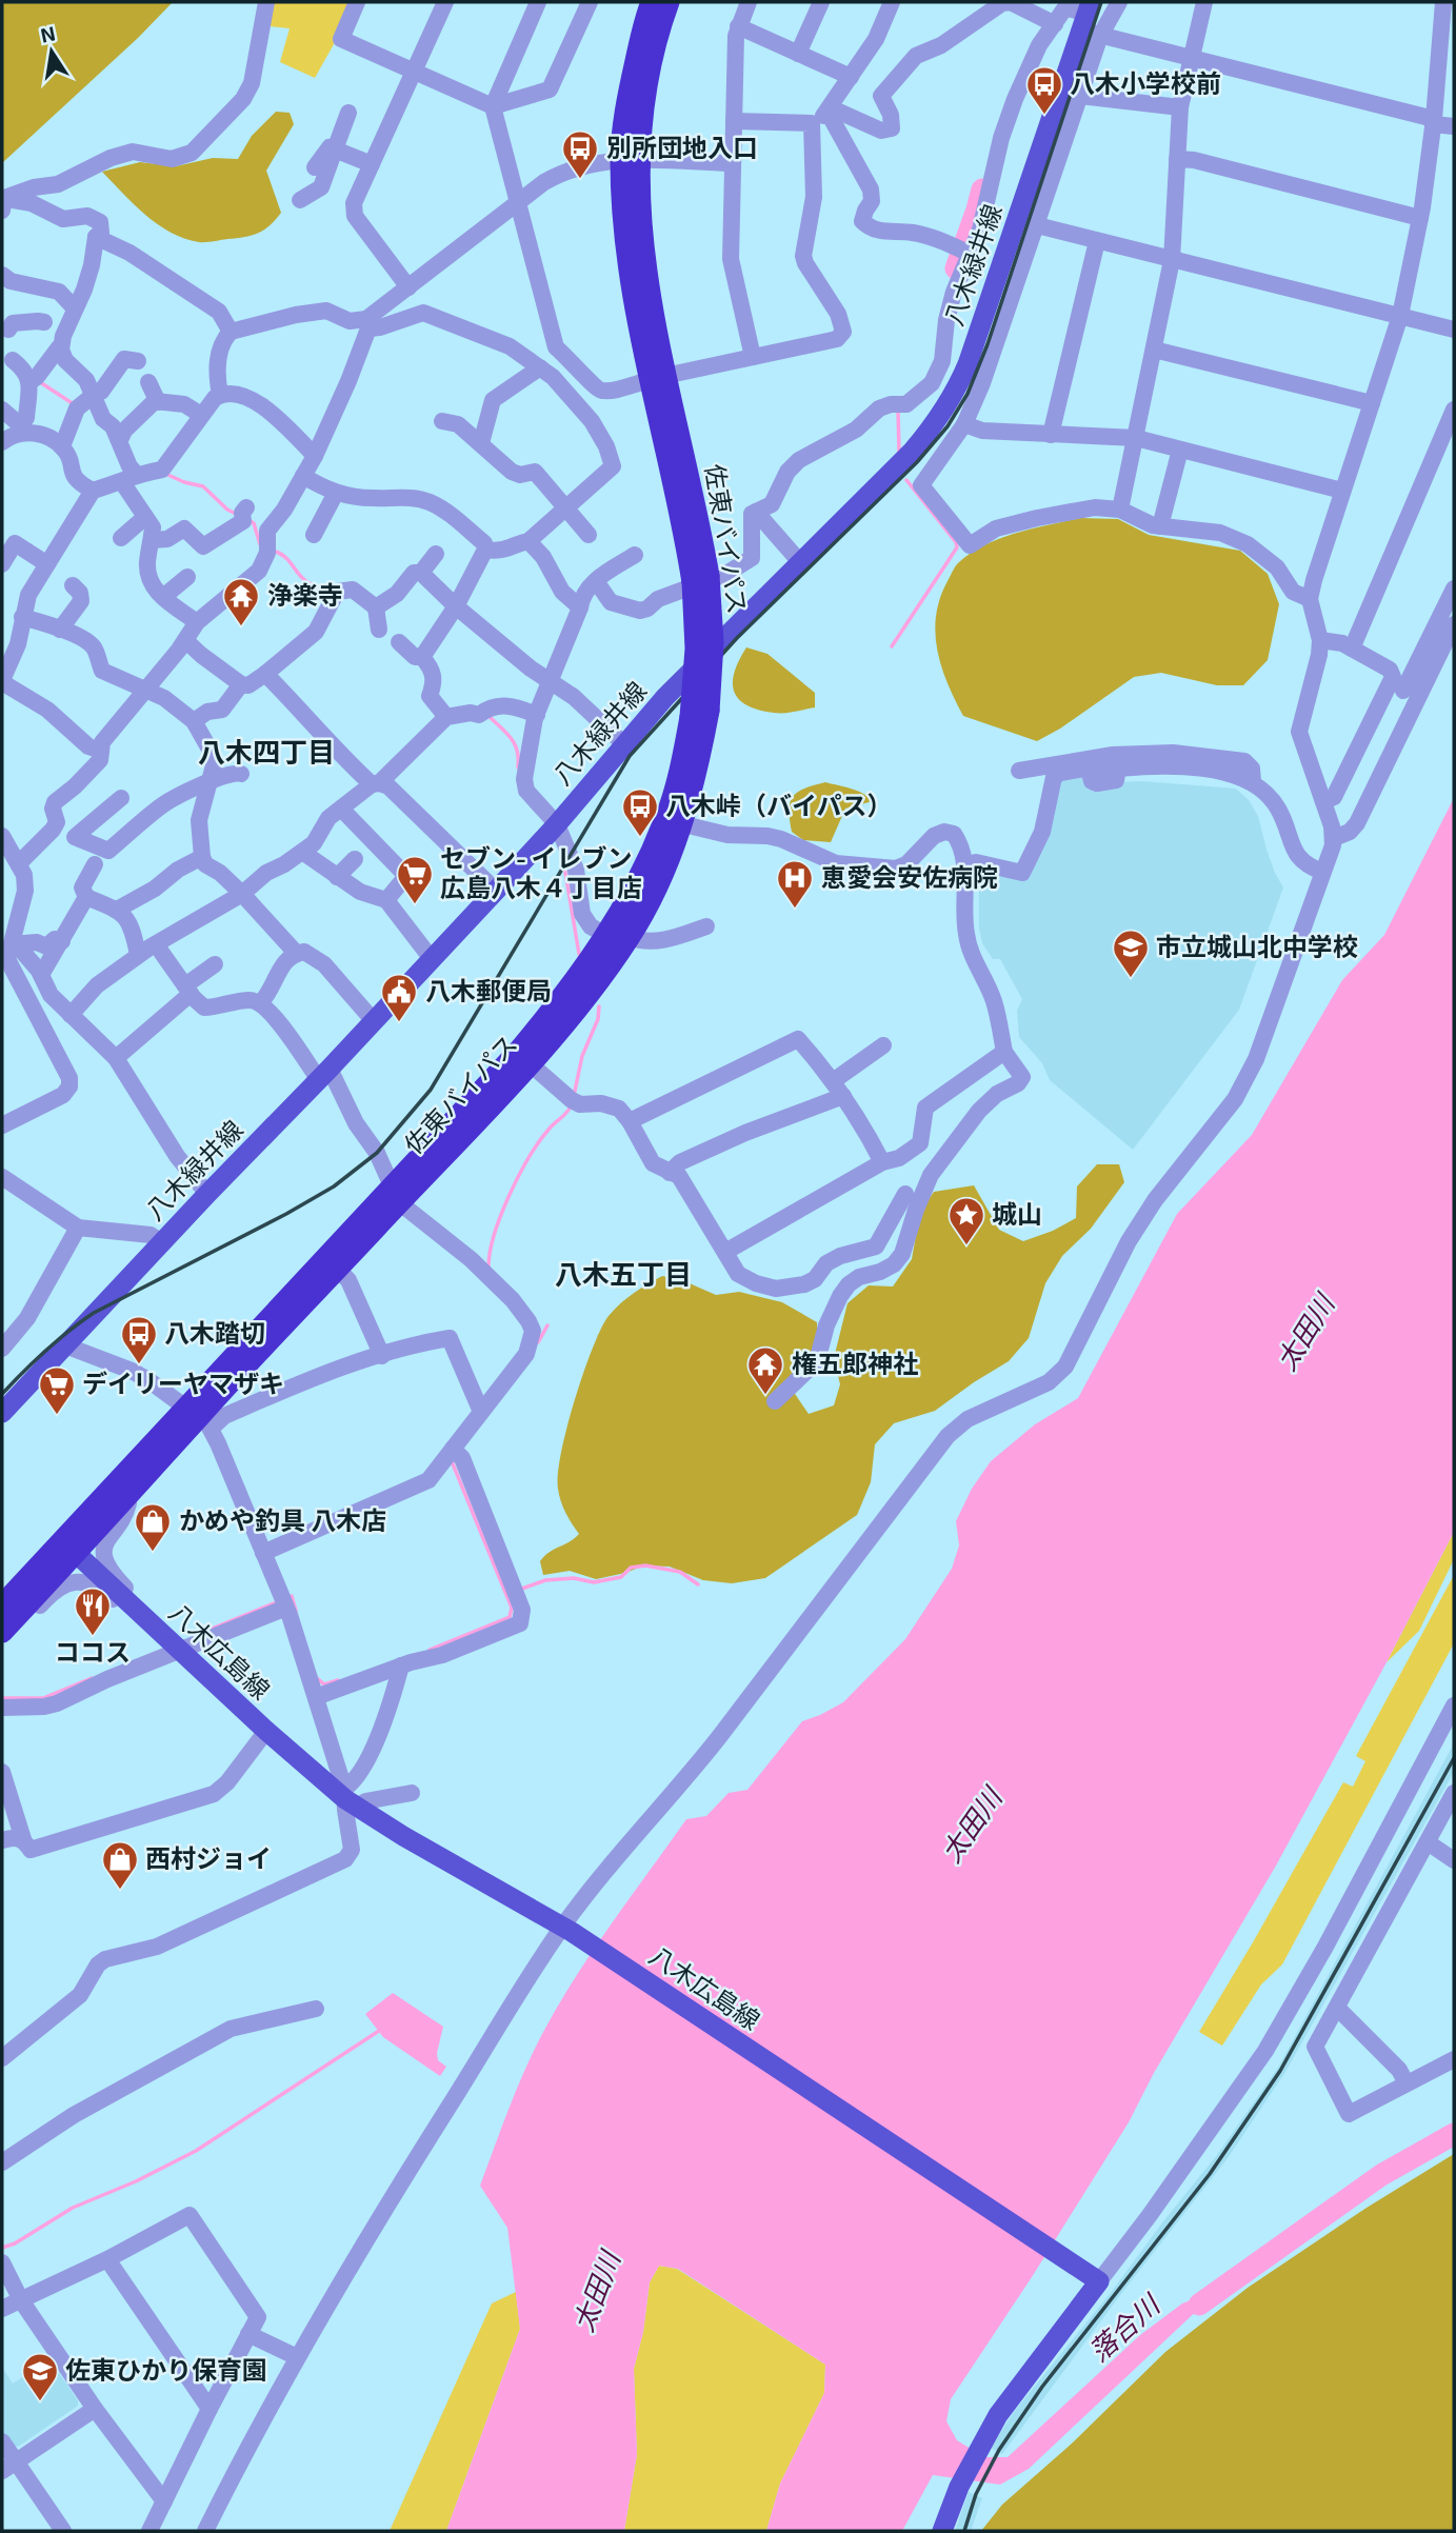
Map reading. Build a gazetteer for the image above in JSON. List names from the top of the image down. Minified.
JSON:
{"streets":{"highway":["佐東バイパス"],"main road":["八木緑井線","八木広島線"]},"crossings":[["佐東バイパス","八木広島線"]],"districts":["八木四丁目","八木五丁目"],"water":["太田川","落合川"],"places":{"bus stop":["八木小学校前","別所団地入口","八木峠（バイパス）","八木踏切"],"temple":["浄楽寺","権五郎神社"],"supermarket":["セブン‐イレブン 広島八木４丁目店","デイリーヤマザキ"],"hospital":["恵愛会安佐病院"],"school or university":["市立城山北中学校","佐東ひかり保育園"],"public building":["八木郵便局"],"place":["城山"],"shop":["かめや釣具 八木店","西村ジョイ"],"restaurant":["ココス"]},"north":"top"}
